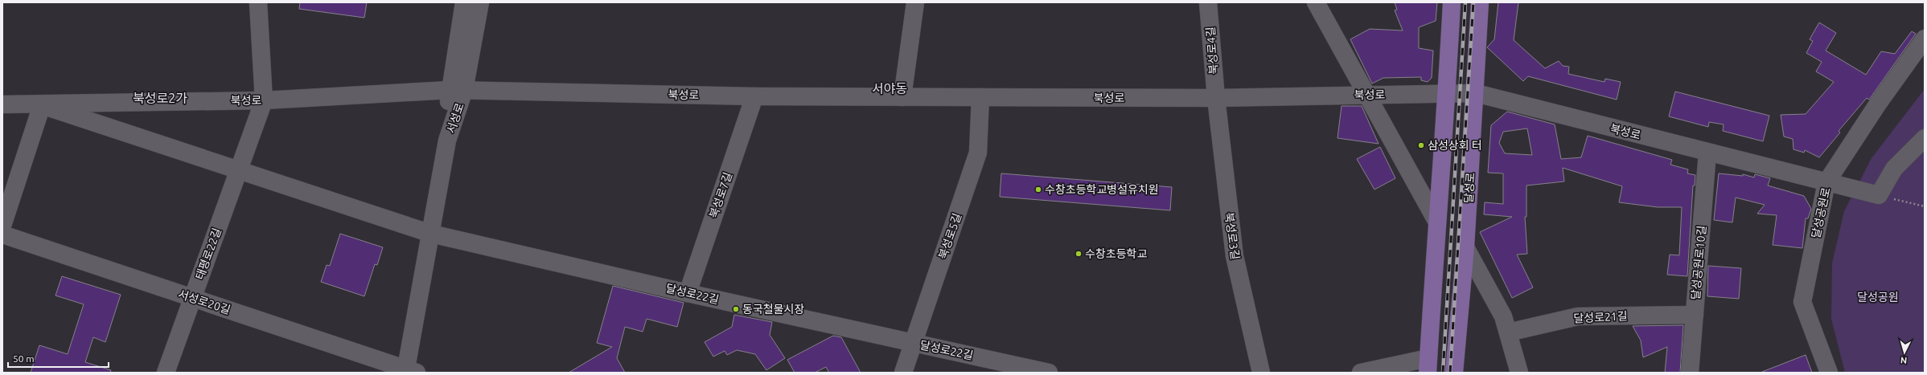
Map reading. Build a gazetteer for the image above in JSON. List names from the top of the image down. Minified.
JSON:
{"streets":{"main road":["달성로"],"street":["북성로4길","북성로","서성로","북성로7길","달성공원로","북성로5길","북성로3길","태평로22길","달성공원로10길","달성로22길","서성로20길","달성로21길"]},"crossings":[["북성로4길","북성로"],["북성로4길","북성로3길"],["북성로","서성로"],["북성로","달성로"],["북성로","북성로7길"],["북성로","달성공원로"],["북성로","북성로5길"],["북성로","북성로3길"],["북성로","태평로22길"],["북성로","달성공원로10길"],["서성로","달성로22길"],["서성로","서성로20길"],["북성로7길","달성로22길"],["북성로5길","달성로22길"],["태평로22길","서성로20길"],["달성공원로10길","달성로21길"]],"districts":["서야동","북성로2가"],"parks":["달성공원"],"places":["삼성상회 터","수창초등학교병설유치원","수창초등학교","동국철물시장"],"scale_bar":"50 m","north":"bottom"}
